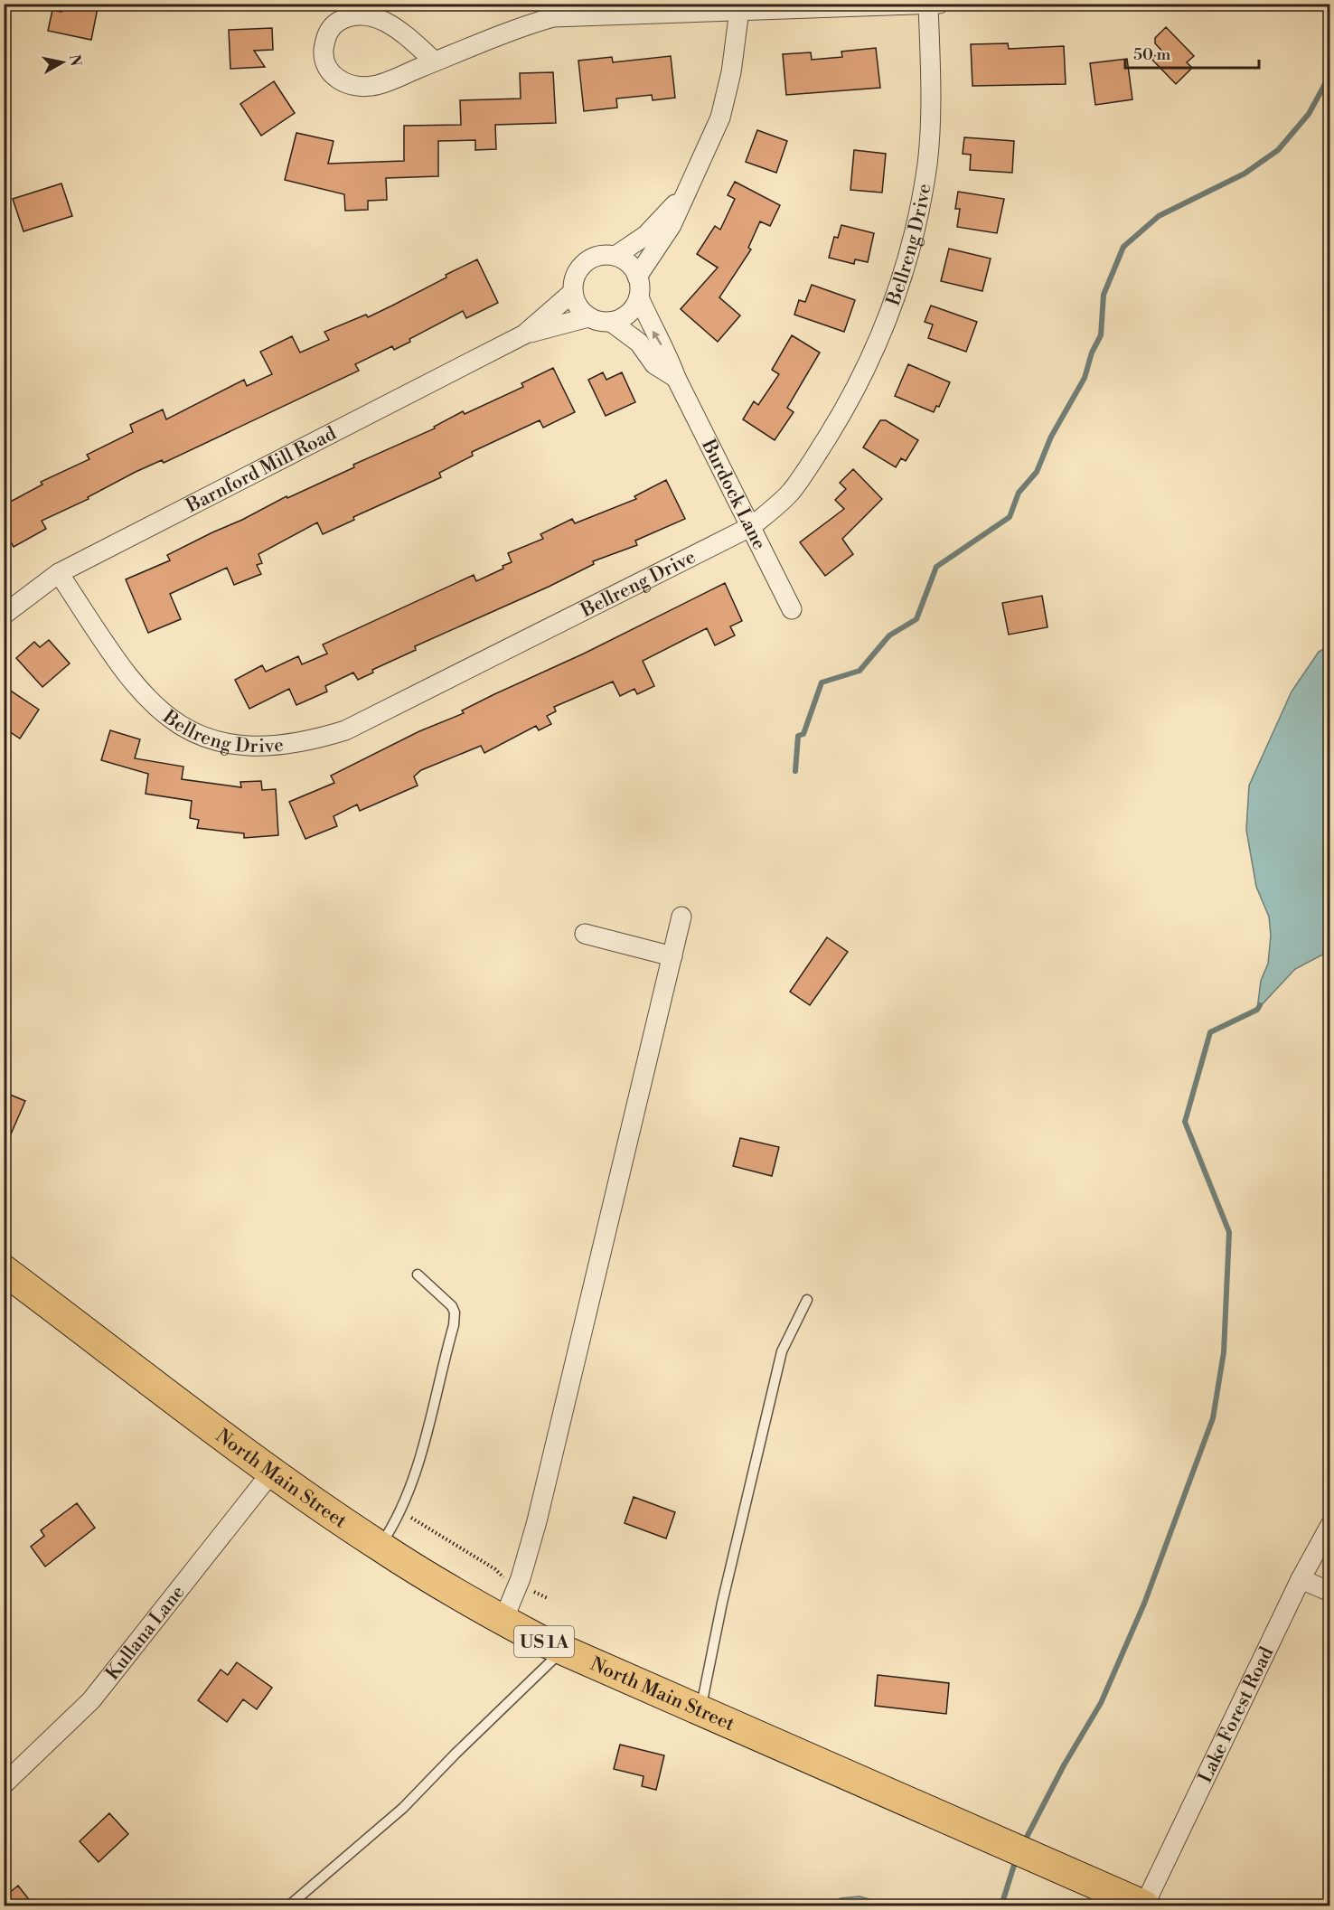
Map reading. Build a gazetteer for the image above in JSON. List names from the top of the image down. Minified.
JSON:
{"streets":{"main road":["North Main Street","US 1A"],"street":["Bellreng Drive","Barnford Mill Road","Burdock Lane","Kullana Lane","Lake Forest Road"]},"crossings":[["Bellreng Drive","Barnford Mill Road"],["Bellreng Drive","Burdock Lane"],["Barnford Mill Road","Burdock Lane"],["North Main Street","Kullana Lane"],["North Main Street","Lake Forest Road"]],"scale_bar":"50 m","north":"right"}
